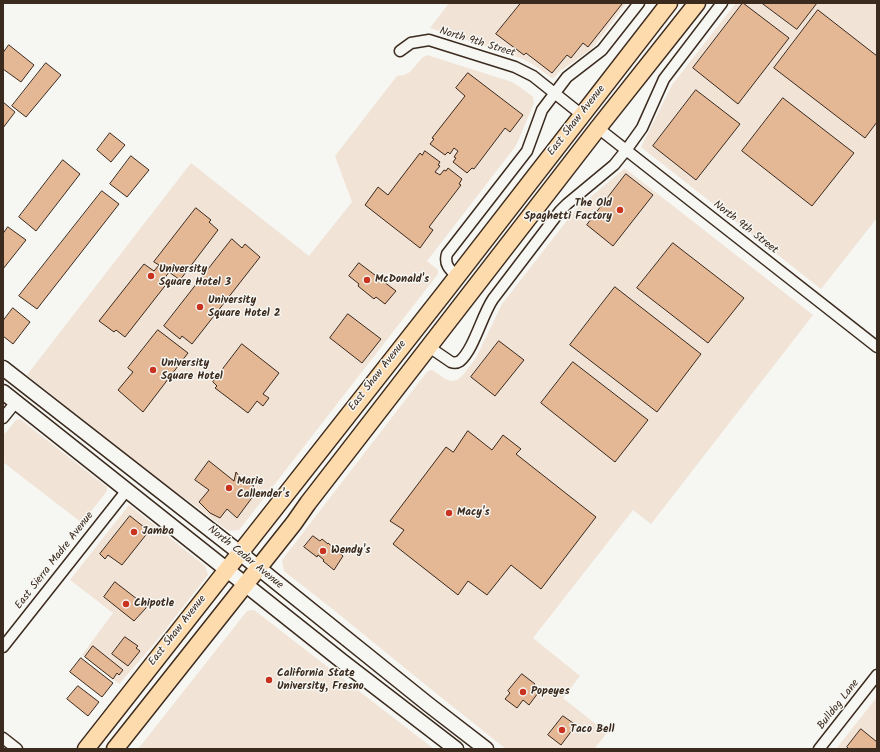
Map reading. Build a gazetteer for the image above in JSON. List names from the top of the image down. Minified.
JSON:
{"streets":{"main road":["East Shaw Avenue","North Cedar Avenue"],"street":["North 9th Street","East Sierra Madre Avenue","Bulldog Lane"]},"crossings":[["North 9th Street","East Shaw Avenue"],["East Shaw Avenue","North Cedar Avenue"],["North Cedar Avenue","East Sierra Madre Avenue"]],"places":["The Old Spaghetti Factory","University Square Hotel 3","McDonald's","University Square Hotel 2","University Square Hotel","Marie Callender's","Macy's","Jamba","Wendy's","Chipotle","California State University, Fresno","Popeyes","Taco Bell"]}
